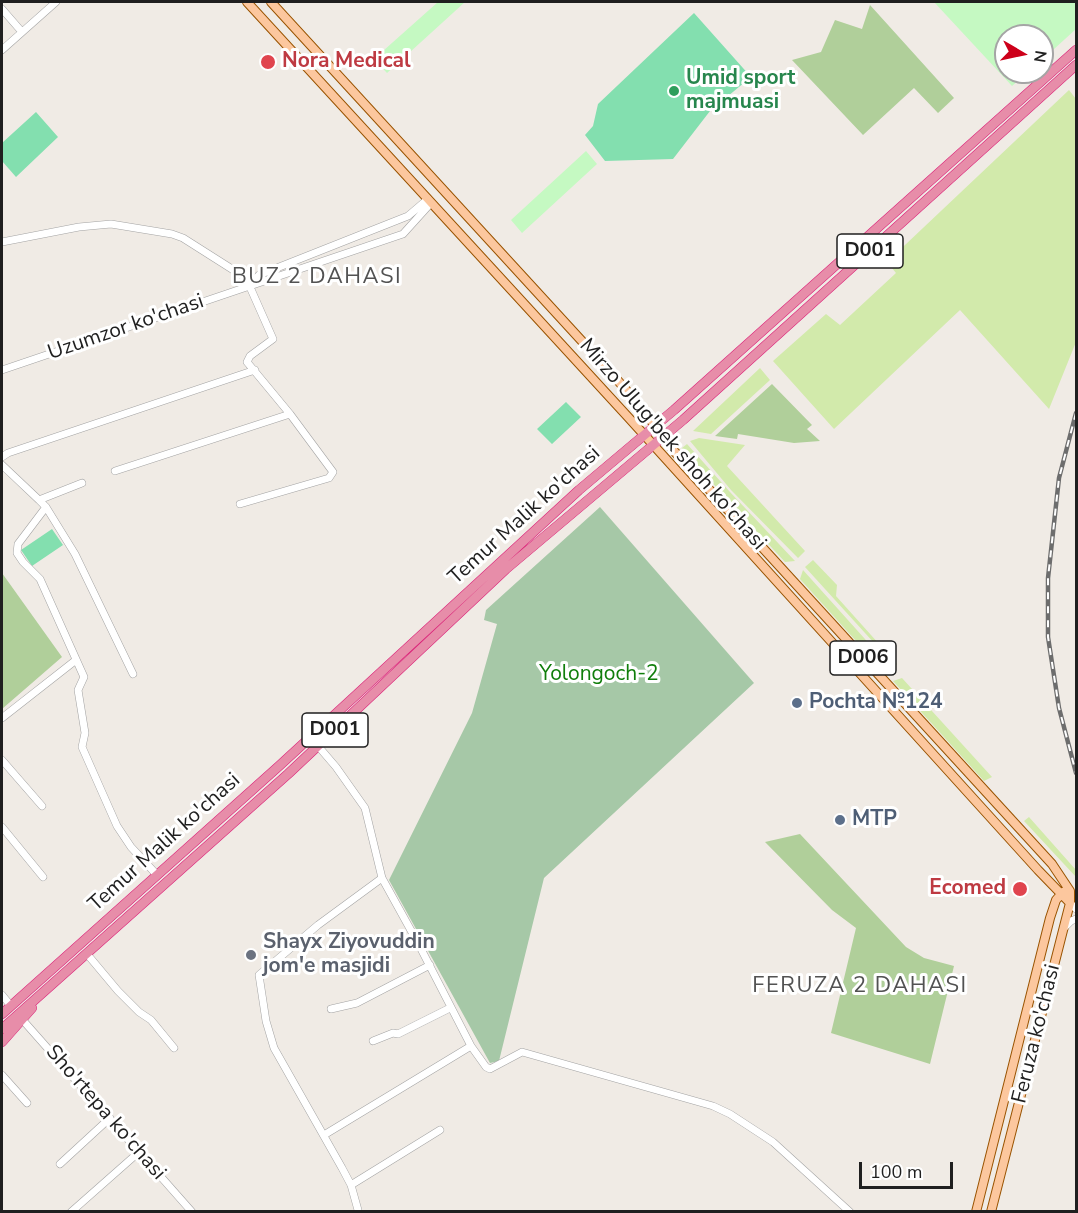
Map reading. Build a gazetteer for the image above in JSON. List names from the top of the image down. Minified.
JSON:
{"streets":{"highway":["D001","Temur Malik ko'chasi"],"main road":["Mirzo Ulug'bek shoh ko'chasi","D006","Feruza ko'chasi"],"street":["Uzumzor ko'chasi","Sho'rtepa ko'chasi"]},"crossings":[["Uzumzor ko'chasi","Mirzo Ulug'bek shoh ko'chasi"],["Mirzo Ulug'bek shoh ko'chasi","Temur Malik ko'chasi"],["Mirzo Ulug'bek shoh ko'chasi","Feruza ko'chasi"],["Temur Malik ko'chasi","Sho'rtepa ko'chasi"]],"districts":["BUZ 2 DAHASI","FERUZA 2 DAHASI"],"parks":["Yolongoch-2"],"places":["Nora Medical","Umid sport majmuasi","Pochta №124","MTP","Ecomed","Shayx Ziyovuddin jom'e masjidi"],"scale_bar":"100 m","north":"right"}
